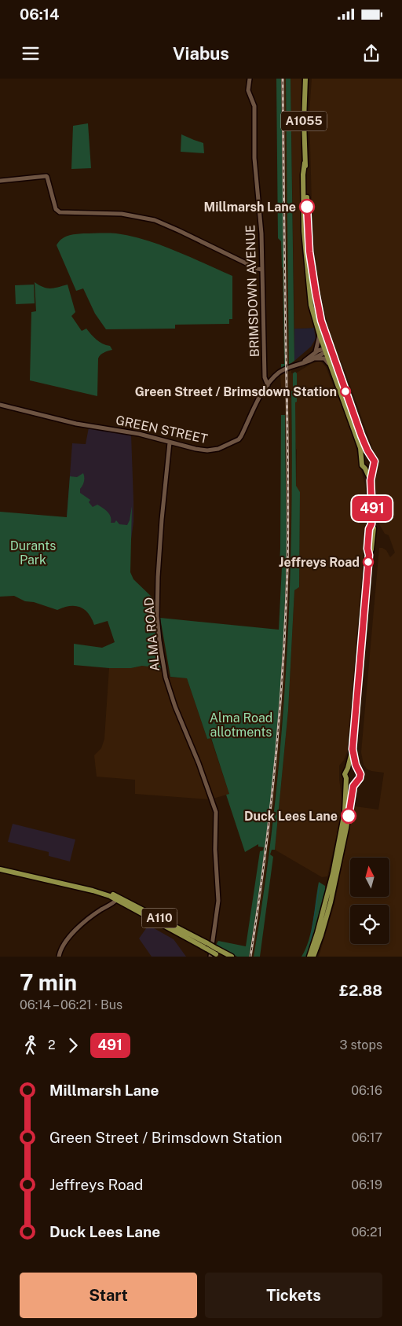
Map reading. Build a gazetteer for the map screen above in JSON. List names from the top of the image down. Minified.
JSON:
{"streets":{"main road":["A1055","A110"],"street":["BRIMSDOWN AVENUE","GREEN STREET","ALMA ROAD"]},"crossings":[["A1055","GREEN STREET"],["BRIMSDOWN AVENUE","GREEN STREET"],["GREEN STREET","ALMA ROAD"]],"parks":["Durants Park","Alma Road allotments"],"places":["Millmarsh Lane","Green Street / Brimsdown Station","Jeffreys Road","Duck Lees Lane"],"lines":["bus line 491"],"north":"top","page":{"status":"06:14","header":"Viabus","on_map":"491","heading":["7 min","06:14 – 06:21 · Bus","£2.88"],"legs":["2","491","3 stops"],"list":[{"name":"Millmarsh Lane","value":"06:16"},{"name":"Green Street / Brimsdown Station","value":"06:17"},{"name":"Jeffreys Road","value":"06:19"},{"name":"Duck Lees Lane","value":"06:21"}],"buttons":["Start","Tickets"]}}
